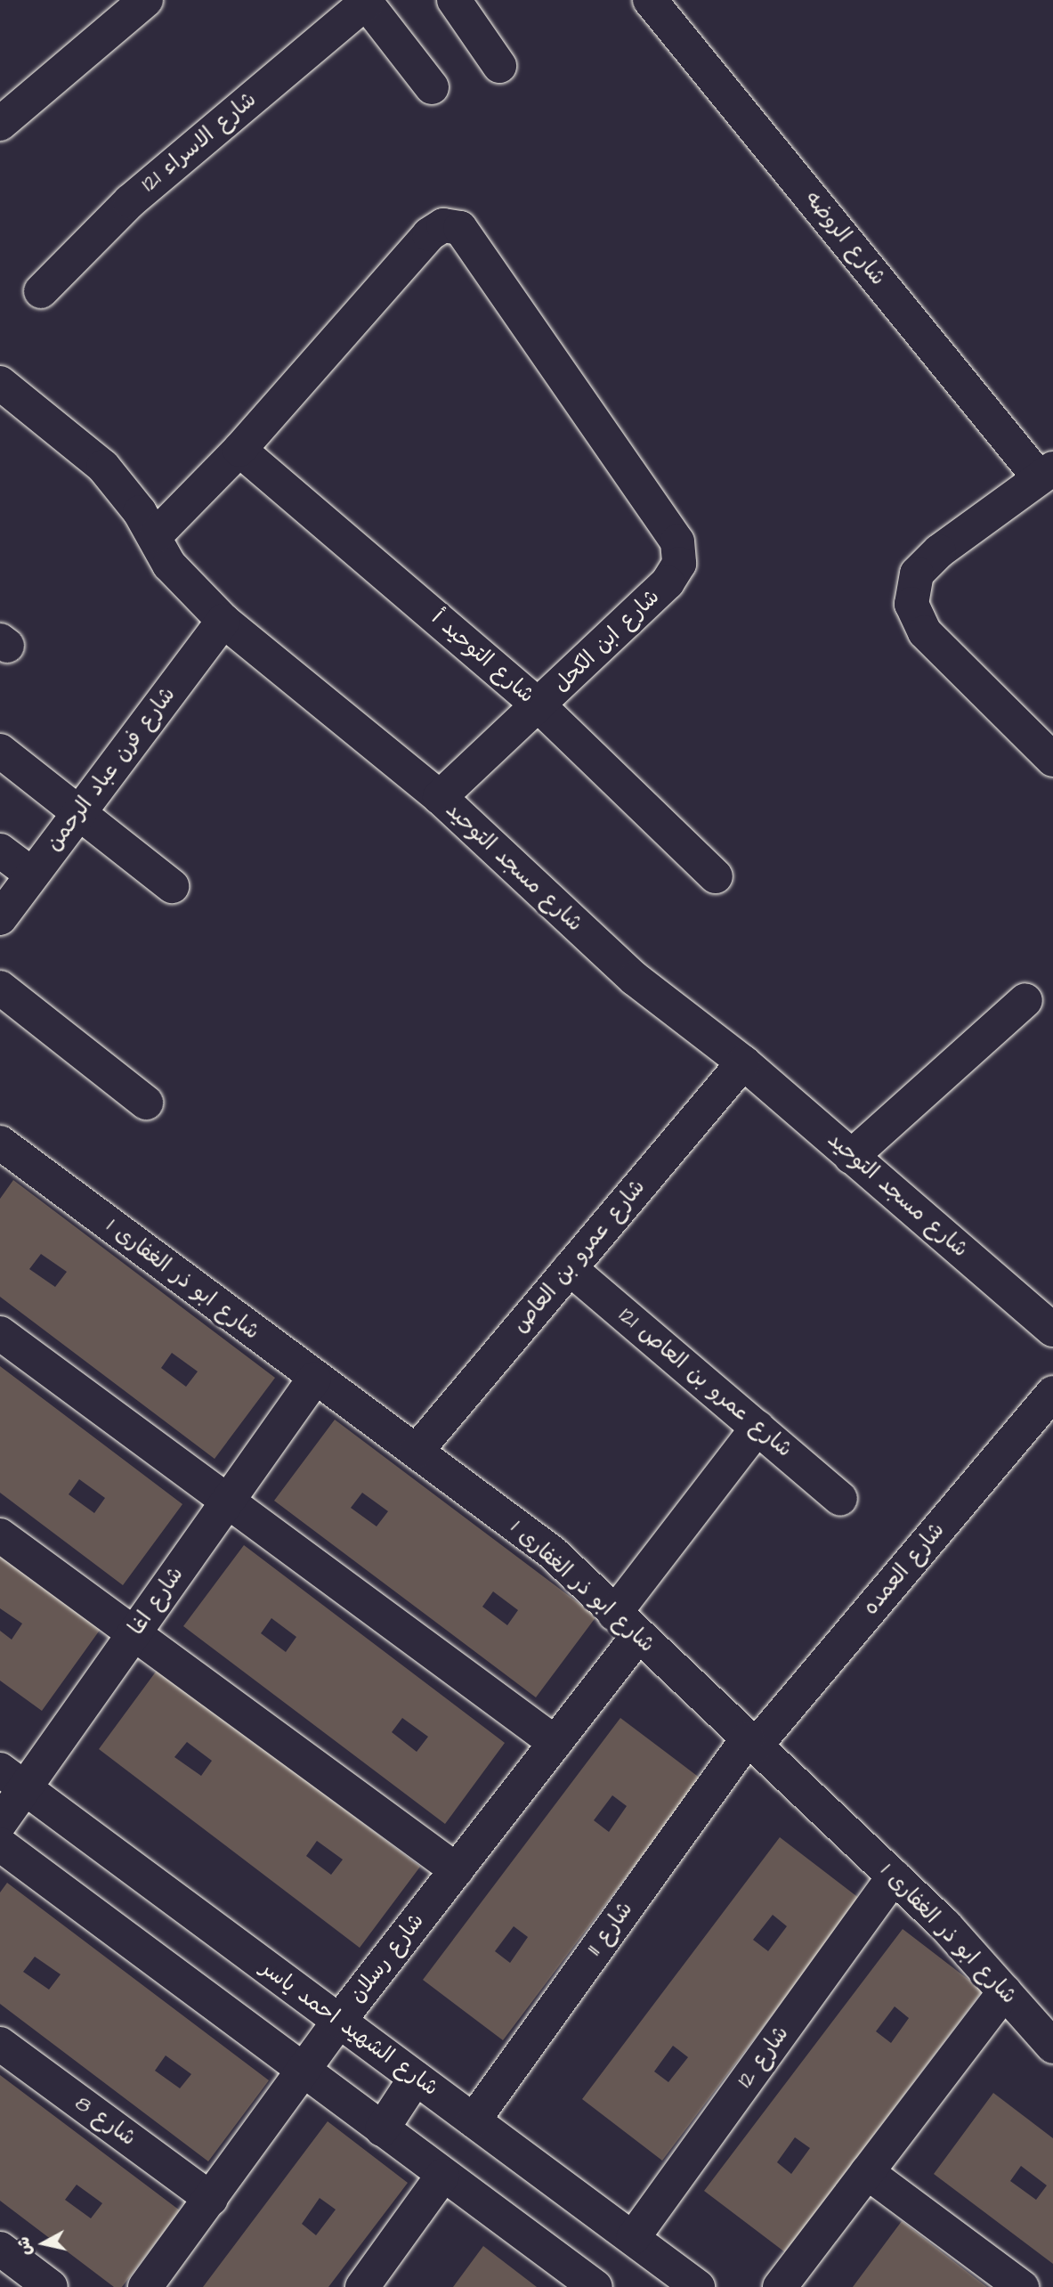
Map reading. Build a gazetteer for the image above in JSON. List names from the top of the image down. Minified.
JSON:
{"streets":{"street":["شارع الاسراء 121","شارع الروضه","شارع ابن الكحل","شارع التوحيد أ","شارع فرن عباد الرحمن","شارع مسجد التوحيد","شارع عمرو بن العاص","شارع ابو ذر الغفارى 1","شارع عمرو بن العاص 121","شارع العمده","شارع اغا","شارع 11","شارع رسلان","شارع الشهيد احمد ياسر","شارع 12","شارع 8"]},"crossings":[["شارع ابن الكحل","شارع التوحيد أ"],["شارع ابن الكحل","شارع مسجد التوحيد"],["شارع فرن عباد الرحمن","شارع مسجد التوحيد"],["شارع مسجد التوحيد","شارع عمرو بن العاص"],["شارع عمرو بن العاص","شارع ابو ذر الغفارى 1"],["شارع عمرو بن العاص","شارع عمرو بن العاص 121"],["شارع ابو ذر الغفارى 1","شارع العمده"],["شارع ابو ذر الغفارى 1","شارع اغا"],["شارع ابو ذر الغفارى 1","شارع 11"],["شارع ابو ذر الغفارى 1","شارع رسلان"],["شارع ابو ذر الغفارى 1","شارع 12"],["شارع عمرو بن العاص 121","شارع رسلان"],["شارع العمده","شارع 11"],["شارع اغا","شارع الشهيد احمد ياسر"],["شارع 11","شارع الشهيد احمد ياسر"],["شارع رسلان","شارع الشهيد احمد ياسر"],["شارع رسلان","شارع 8"],["شارع الشهيد احمد ياسر","شارع 12"]],"north":"left"}
